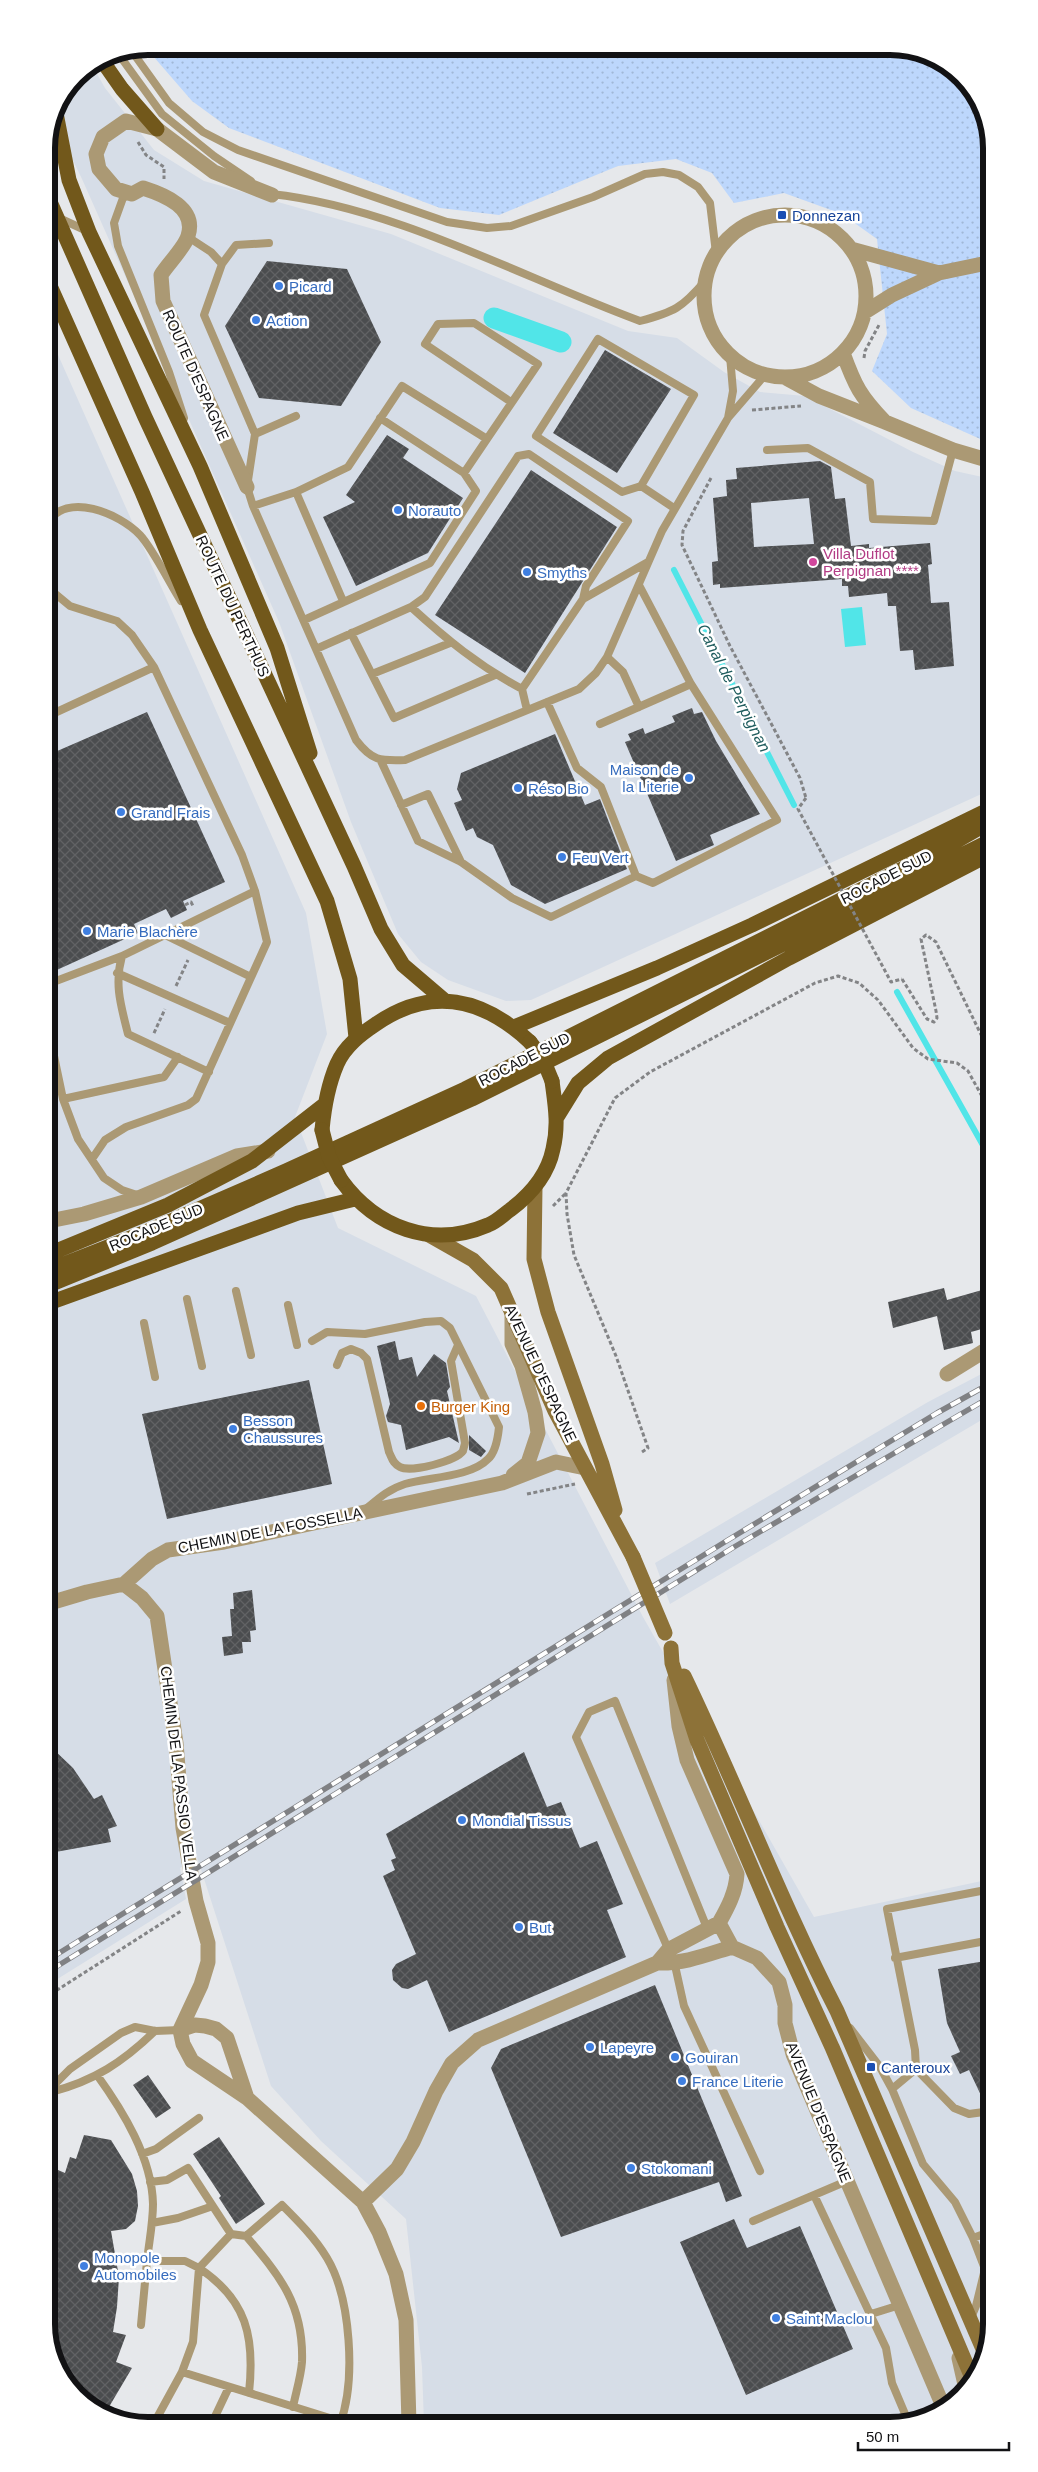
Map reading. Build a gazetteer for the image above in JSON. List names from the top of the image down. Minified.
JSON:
{"streets":{"main road":["ROUTE DU PERTHUS","ROCADE SUD","AVENUE D'ESPAGNE"],"street":["ROUTE D'ESPAGNE","CHEMIN DE LA FOSSELLA","CHEMIN DE LA PASSIO VELLA"]},"crossings":[["AVENUE D'ESPAGNE","CHEMIN DE LA FOSSELLA"],["CHEMIN DE LA FOSSELLA","CHEMIN DE LA PASSIO VELLA"]],"water":["Canal de Perpignan"],"places":{"transit":["Donnezan","Canteroux"],"other":["Picard","Action","Norauto","Villa Duflot Perpignan ****","Smyths","Maison de la Literie","Réso Bio","Grand Frais","Feu Vert","Marie Blachère","Burger King","Besson Chaussures","Mondial Tissus","But","Lapeyre","Gouiran","France Literie","Stokomani","Monopole Automobiles","Saint Maclou"]},"scale_bar":"50 m"}
